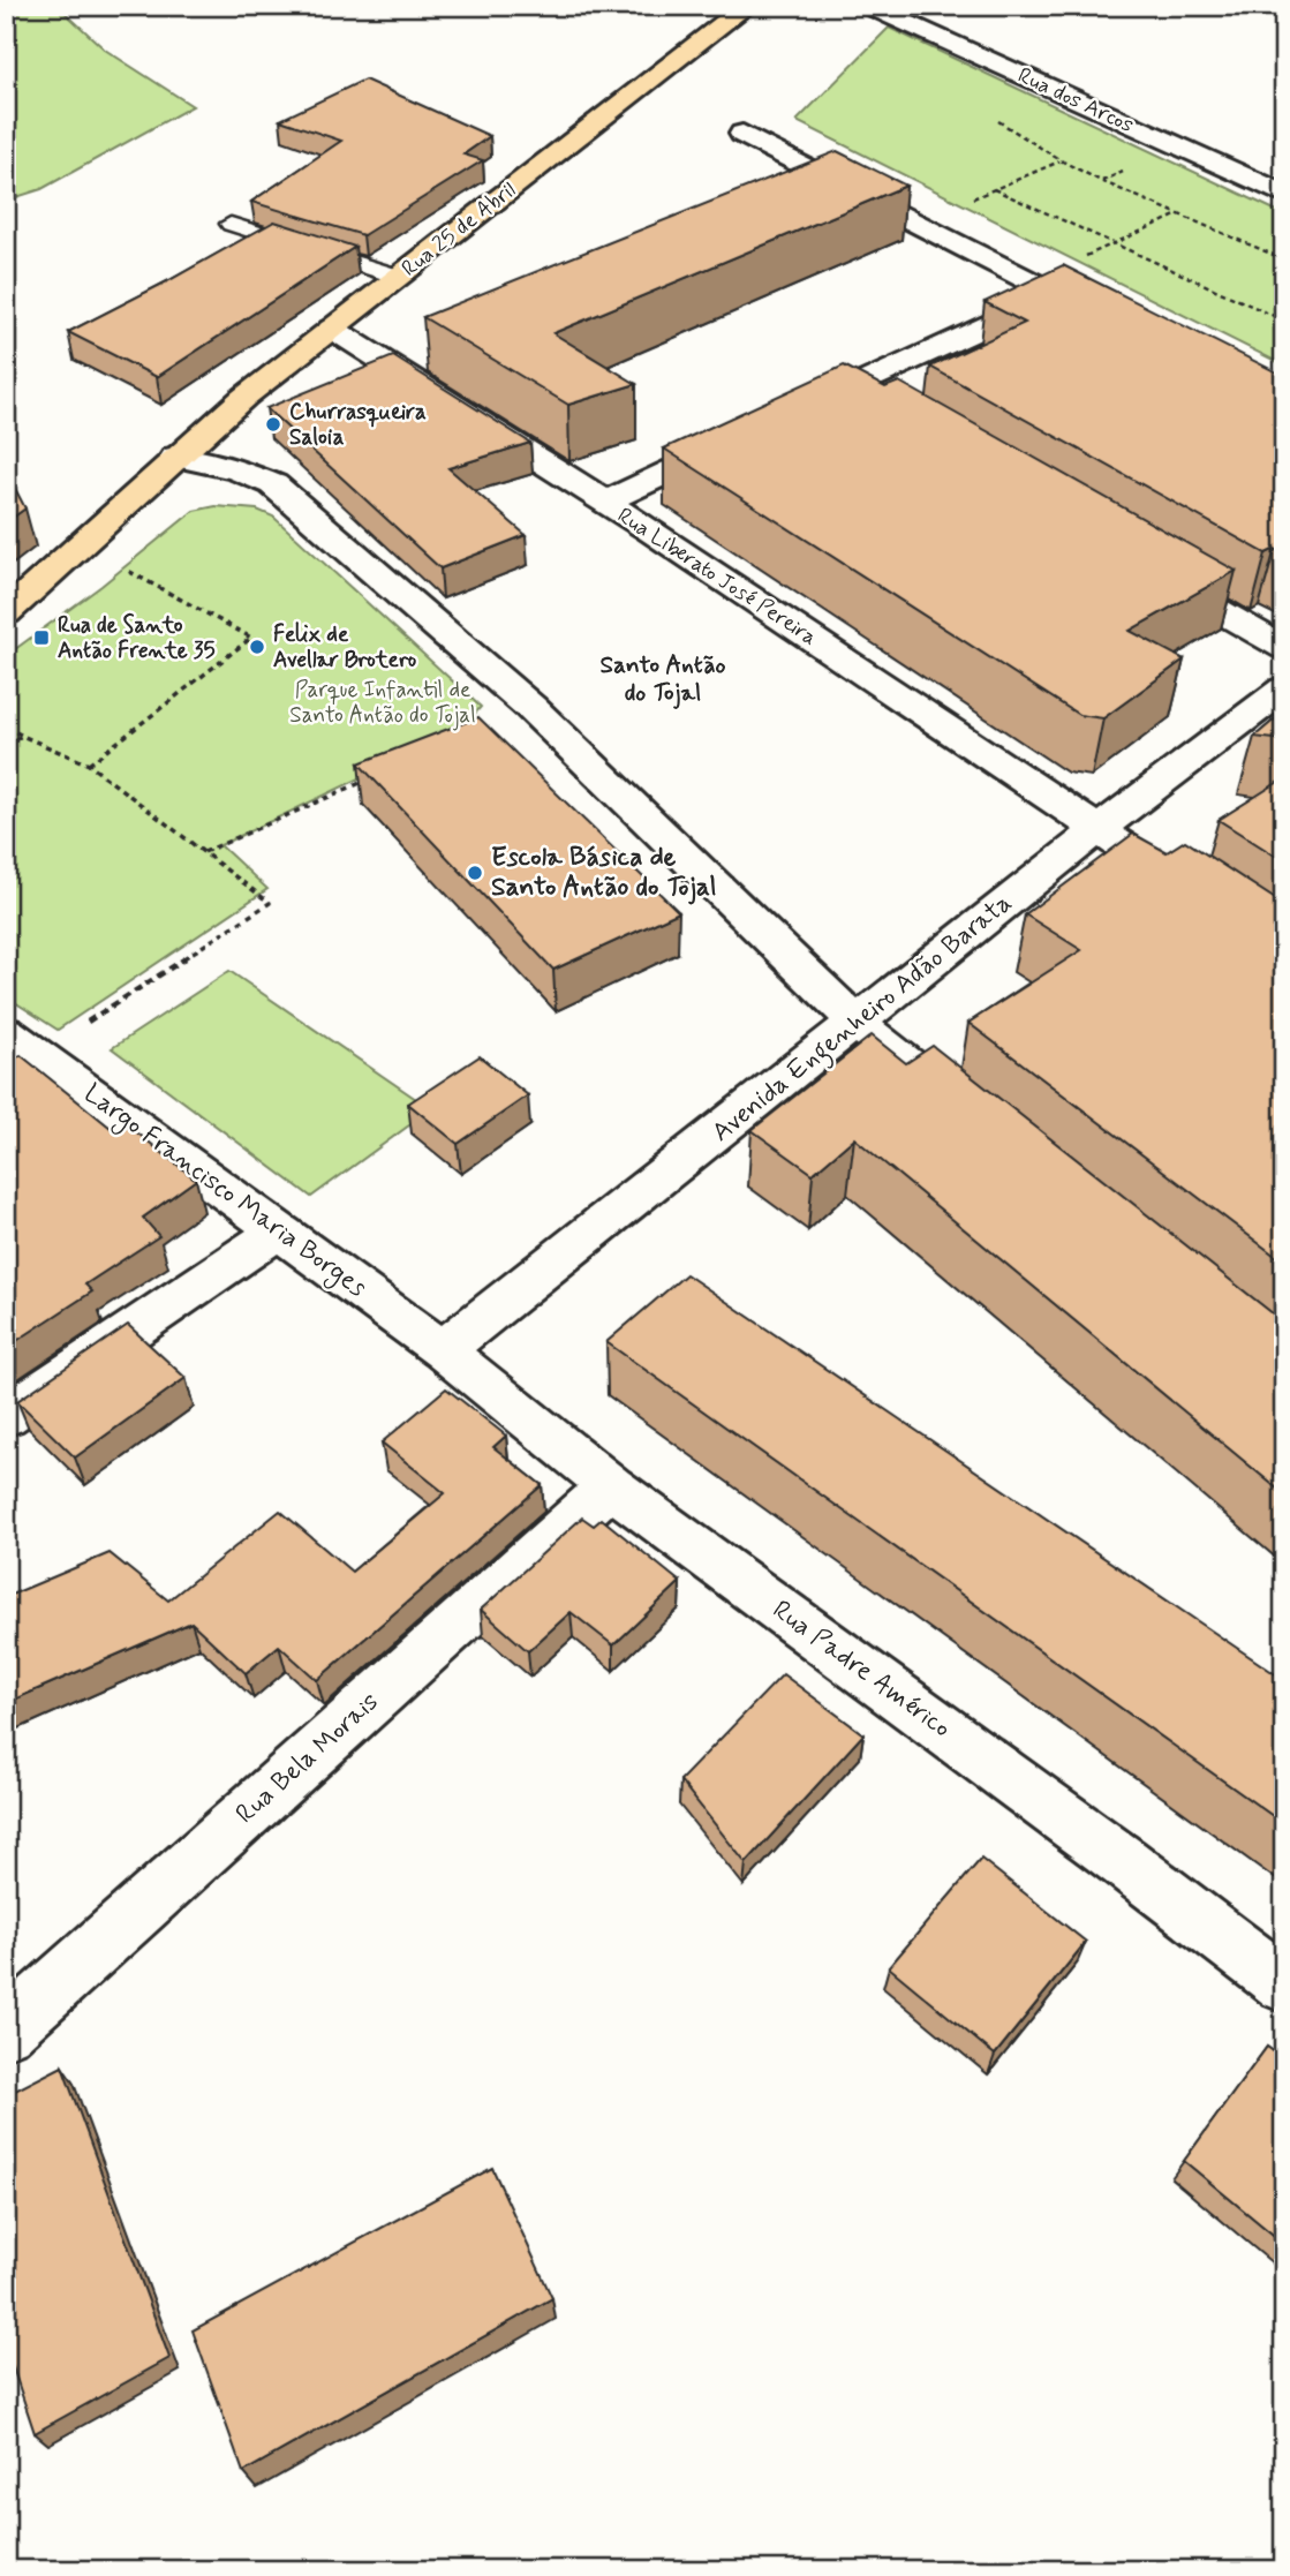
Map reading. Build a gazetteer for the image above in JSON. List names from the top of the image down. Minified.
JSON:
{"streets":{"main road":["Rua 25 de Abril"],"street":["Rua dos Arcos","Rua Liberato José Pereira","Avenida Engenheiro Adão Barata","Largo Francisco Maria Borges","Rua Padre Américo","Rua Bela Morais"]},"crossings":[["Rua 25 de Abril","Rua Liberato José Pereira"],["Rua Liberato José Pereira","Avenida Engenheiro Adão Barata"],["Avenida Engenheiro Adão Barata","Largo Francisco Maria Borges"],["Avenida Engenheiro Adão Barata","Rua Padre Américo"],["Largo Francisco Maria Borges","Rua Padre Américo"],["Rua Padre Américo","Rua Bela Morais"]],"districts":["Santo Antão do Tojal"],"parks":["Parque Infantil de Santo Antão do Tojal"],"places":{"other":["Churrasqueira Saloia","Felix de Avellar Brotero","Escola Básica de Santo Antão do Tojal"],"transit":["Rua de Santo Antão Frente 35"]}}
